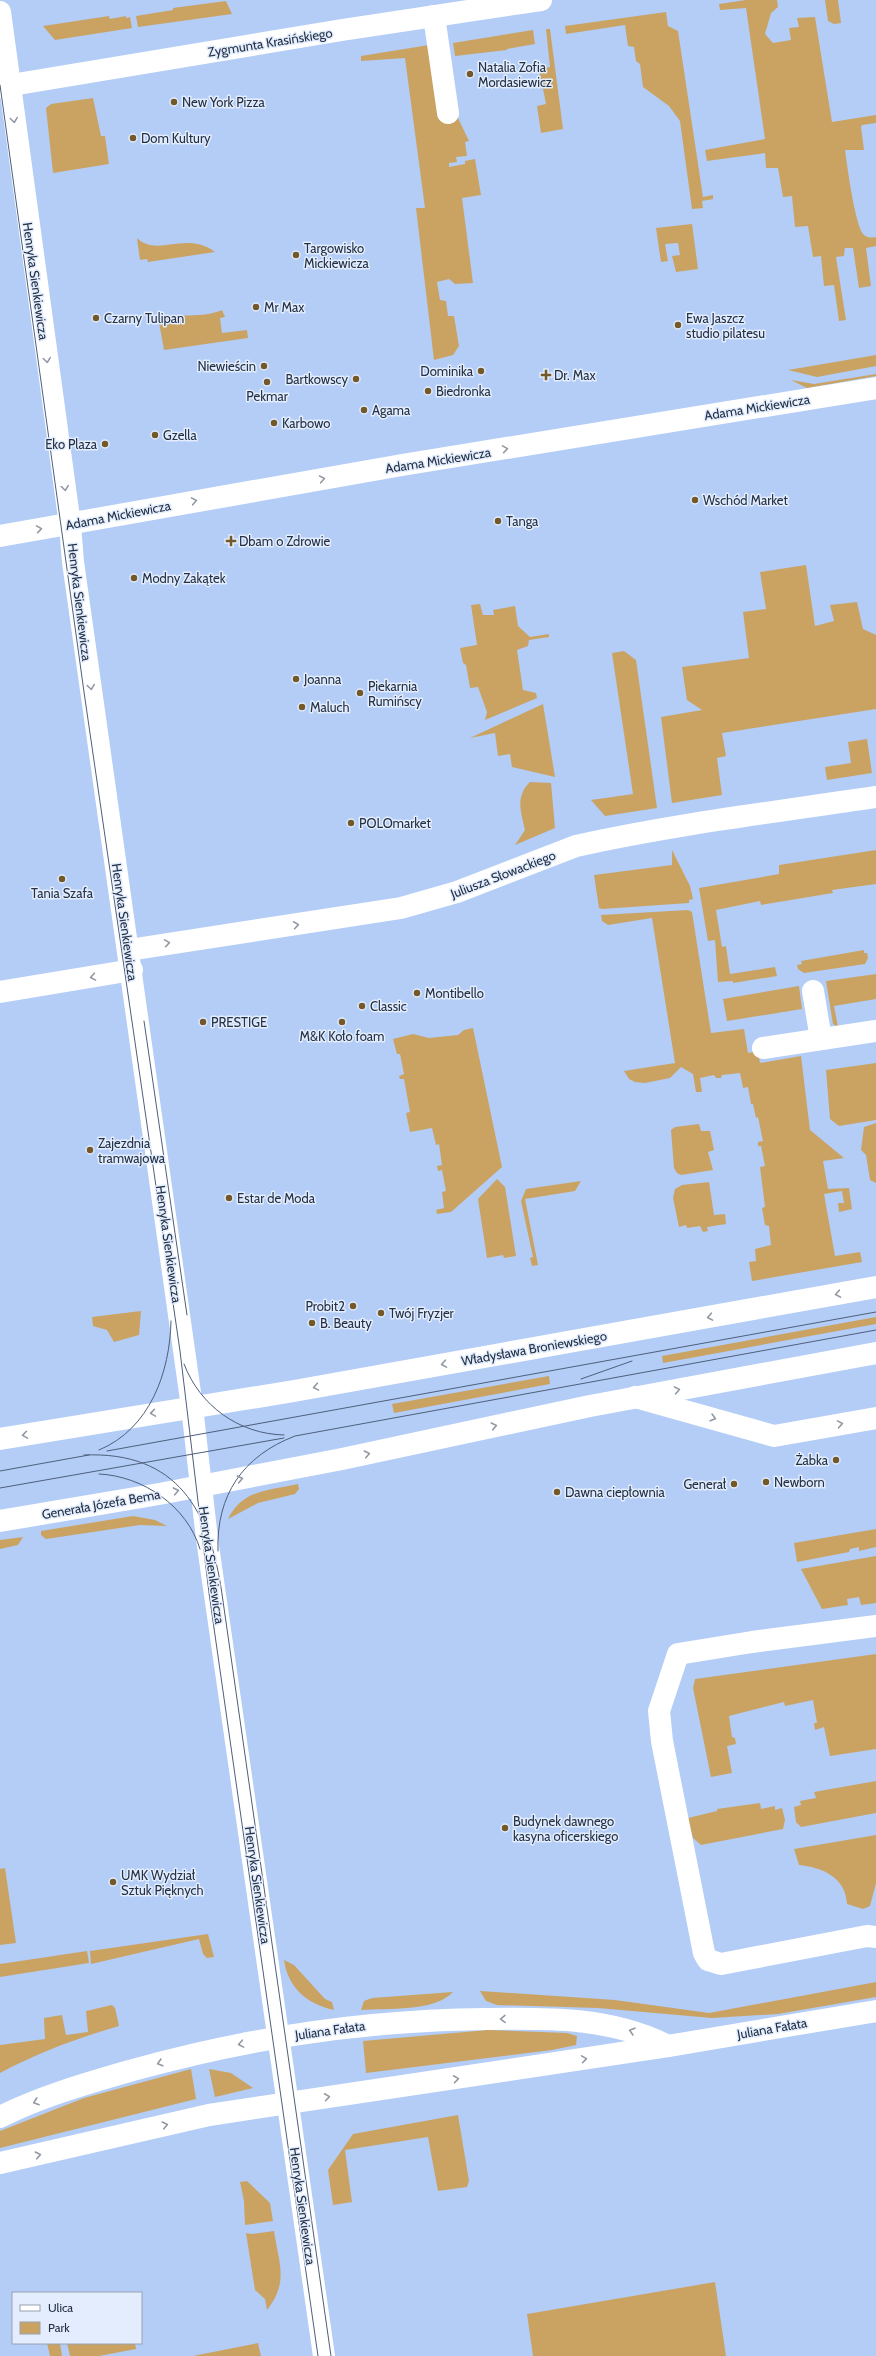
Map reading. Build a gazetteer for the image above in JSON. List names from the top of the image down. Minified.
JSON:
{"streets":{"street":["Zygmunta Krasińskiego","Henryka Sienkiewicza","Adama Mickiewicza","Juliusza Słowackiego","Władysława Broniewskiego","Generała Józefa Bema","Juliana Fałata"]},"crossings":[["Zygmunta Krasińskiego","Henryka Sienkiewicza"],["Henryka Sienkiewicza","Adama Mickiewicza"],["Henryka Sienkiewicza","Juliusza Słowackiego"],["Henryka Sienkiewicza","Władysława Broniewskiego"],["Henryka Sienkiewicza","Generała Józefa Bema"],["Henryka Sienkiewicza","Juliana Fałata"]],"one_way":["Henryka Sienkiewicza","Adama Mickiewicza"],"places":{"other":["Natalia Zofia Mordasiewicz","New York Pizza","Dom Kultury","Targowisko Mickiewicza","Mr Max","Czarny Tulipan","Ewa Jaszcz studio pilatesu","Niewieścin","Dominika","Bartkowscy","Pekmar","Biedronka","Agama","Karbowo","Gzella","Eko Plaza","Wschód Market","Tanga","Modny Zakątek","Joanna","Piekarnia Rumińscy","Maluch","POLOmarket","Tania Szafa","Montibello","Classic","PRESTIGE","M&K Koło foam","Zajezdnia tramwajowa","Estar de Moda","Probit2","Twój Fryzjer","B. Beauty","Żabka","Newborn","Generał","Dawna ciepłownia","Budynek dawnego kasyna oficerskiego","UMK Wydział Sztuk Pięknych"],"health":["Dr. Max","Dbam o Zdrowie"]},"legend":["Ulica","Park"]}
